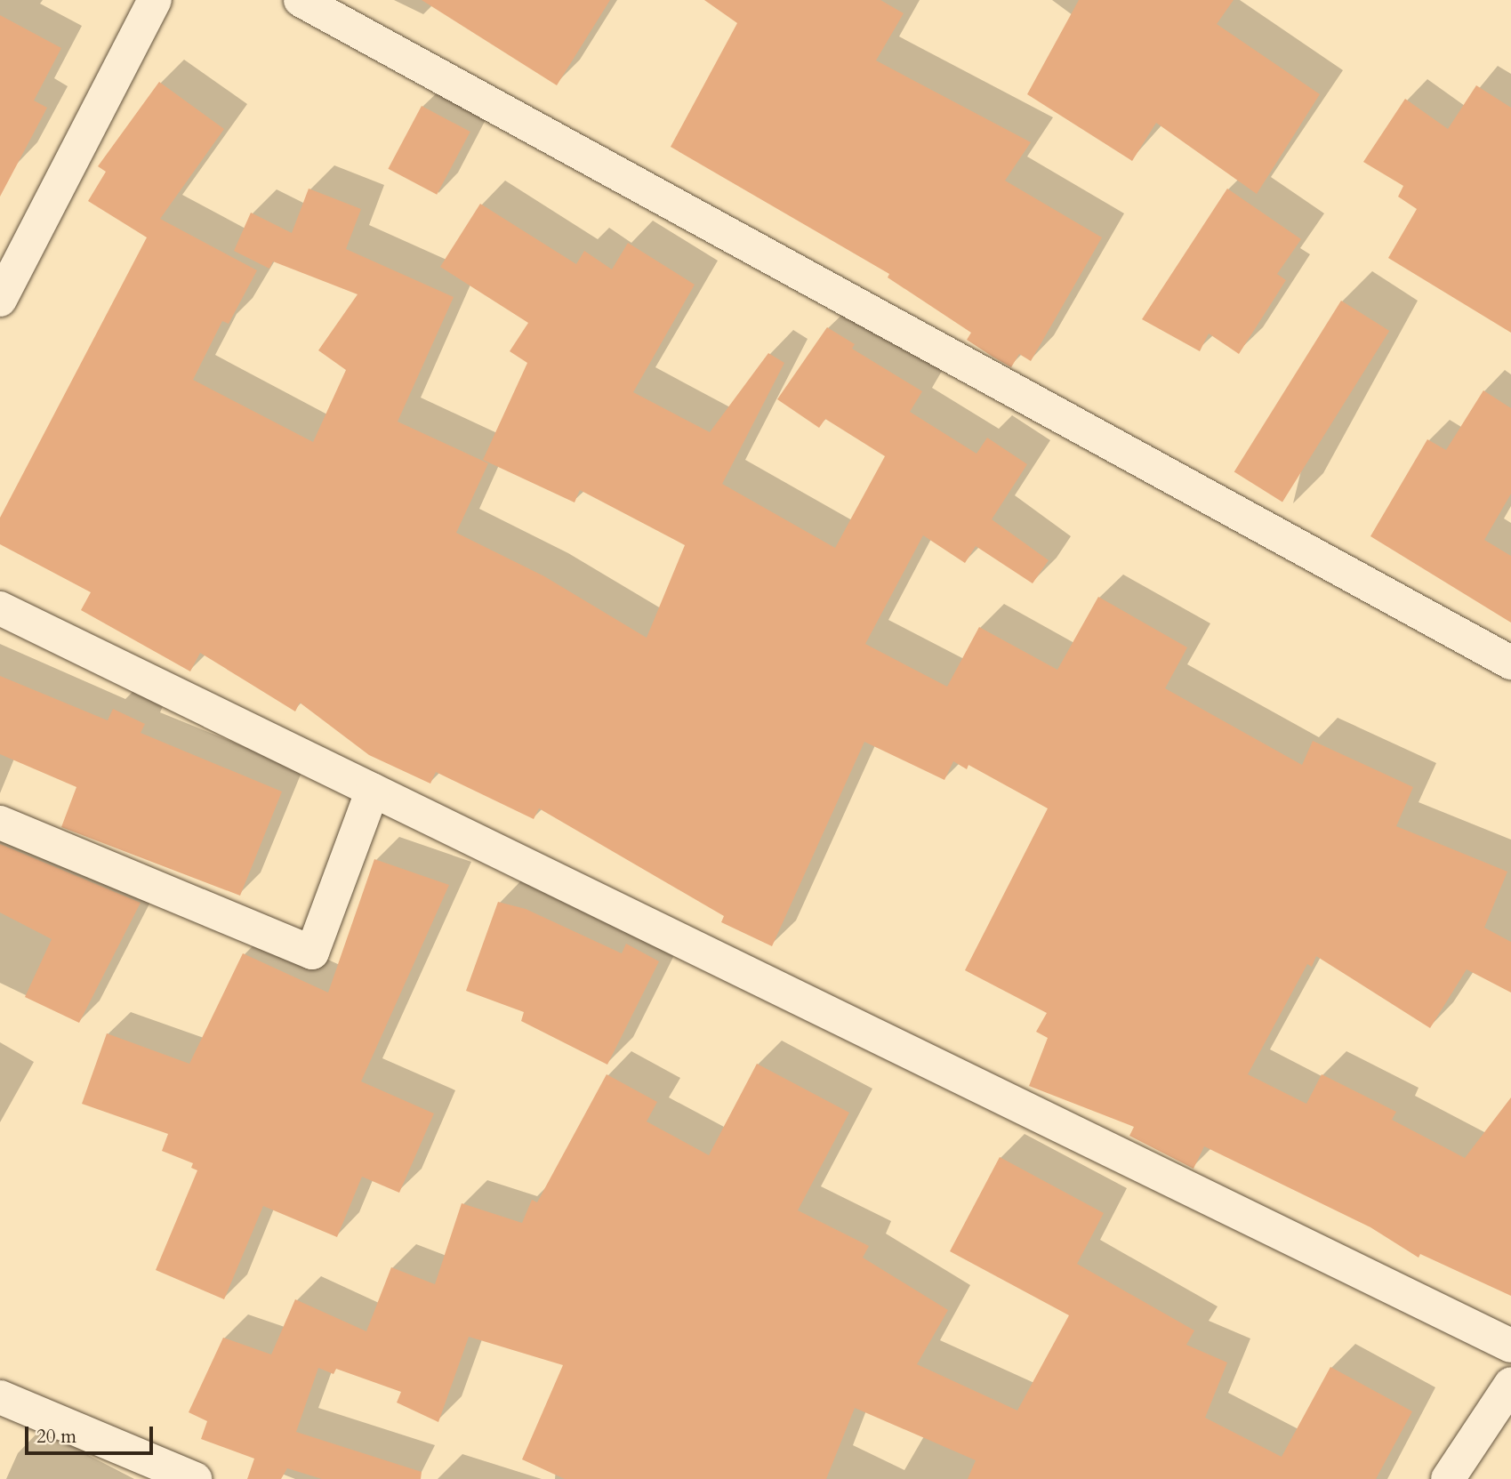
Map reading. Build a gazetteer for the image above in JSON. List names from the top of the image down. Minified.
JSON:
{"scale_bar":"20 m"}
